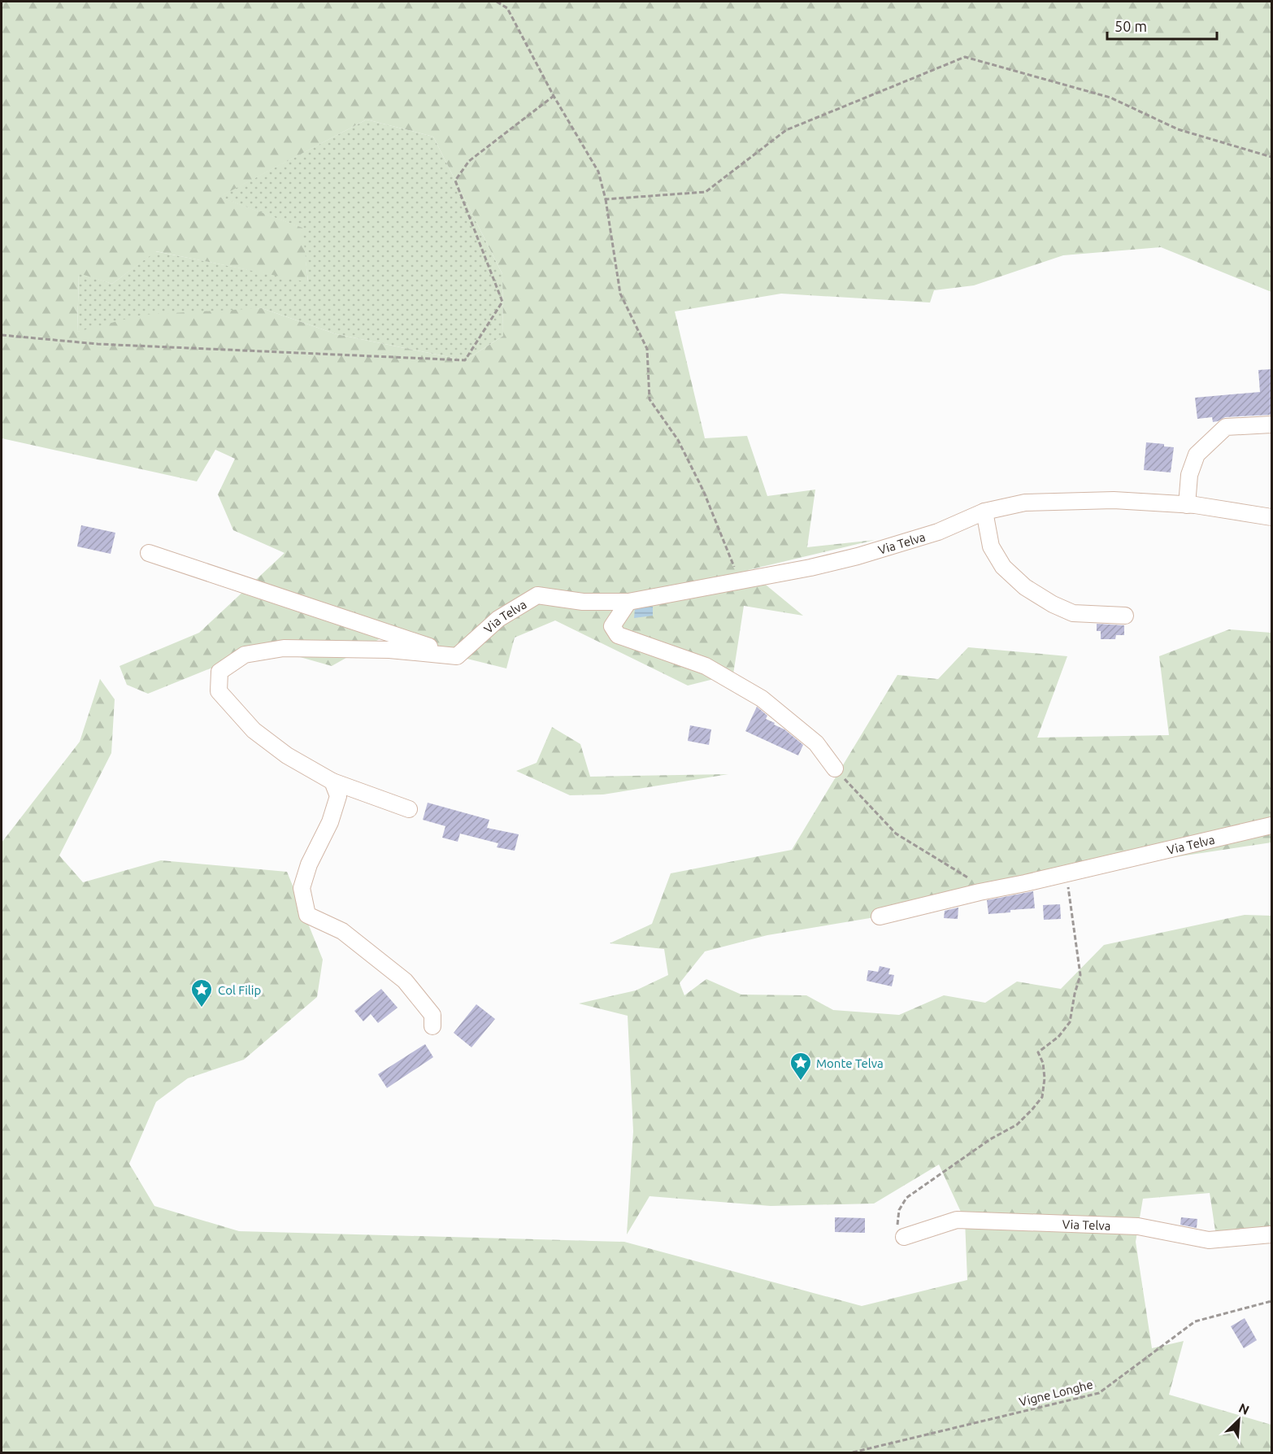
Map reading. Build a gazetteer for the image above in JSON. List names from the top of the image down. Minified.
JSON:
{"streets":{"street":["Via Telva"],"path":["Vigne Longhe"]},"places":{"place":["Col Filip","Monte Telva"]},"scale_bar":"50 m","north":"top right"}
